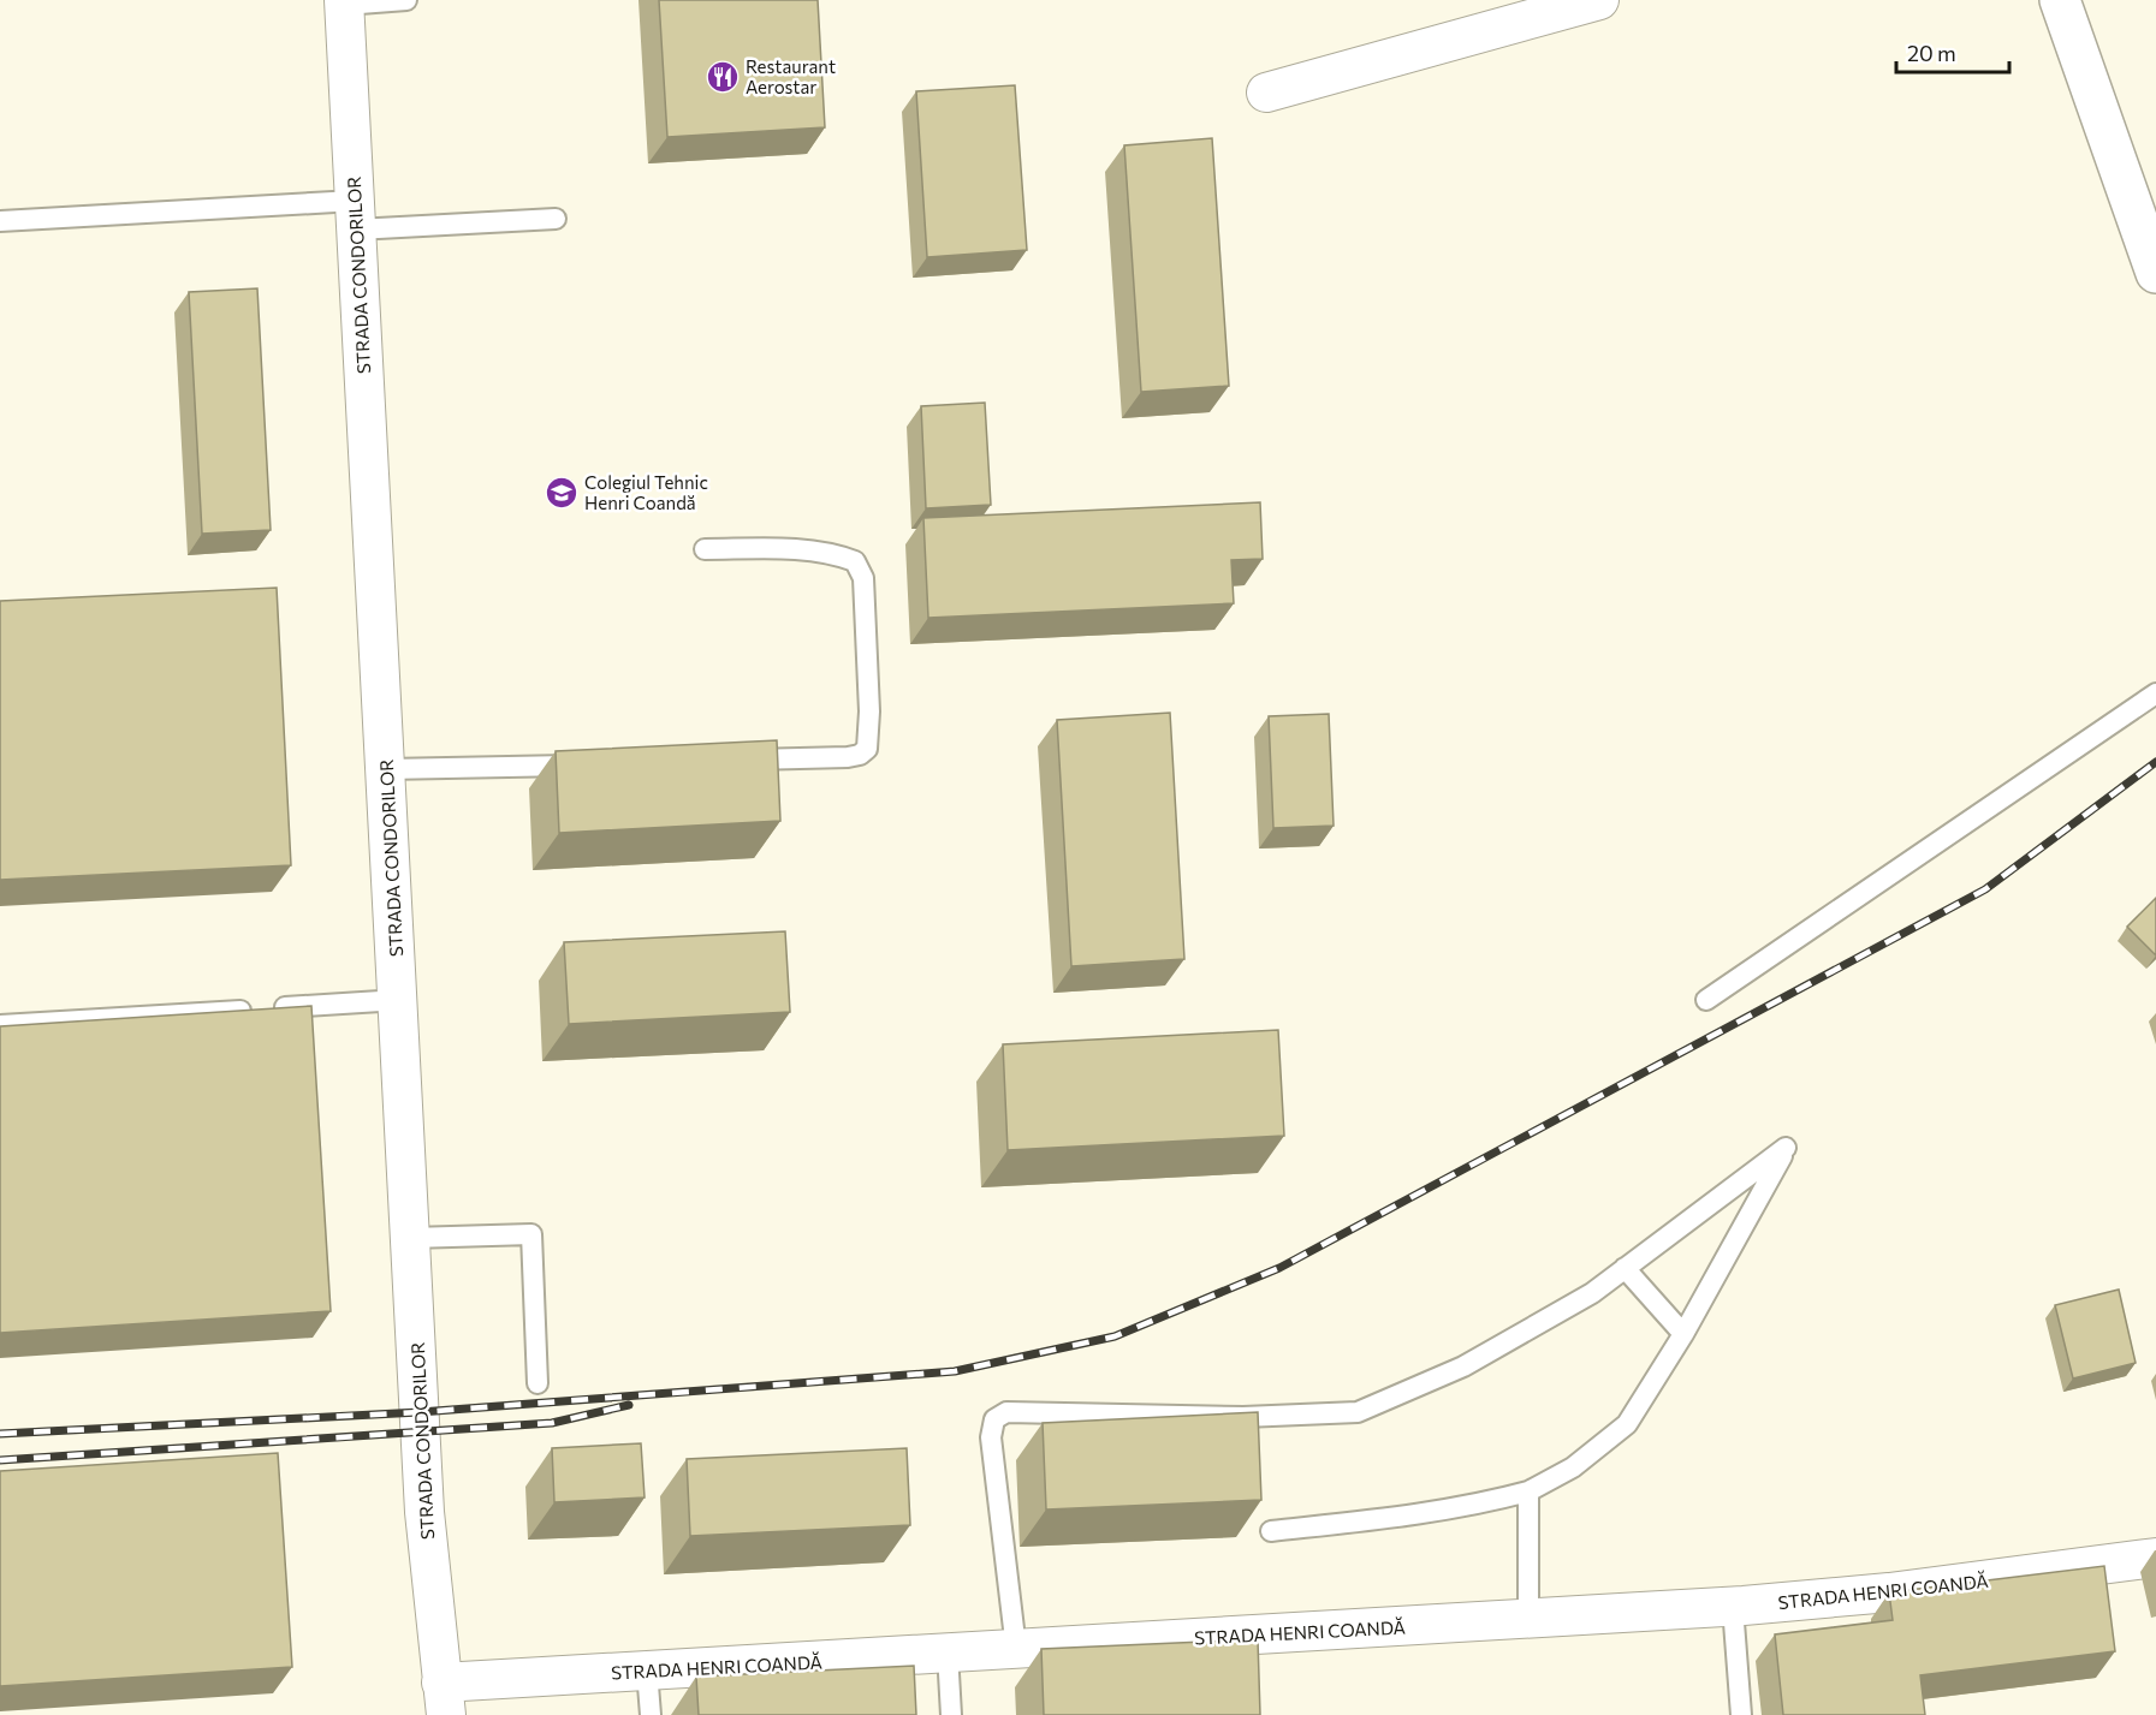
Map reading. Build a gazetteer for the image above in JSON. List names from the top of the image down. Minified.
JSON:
{"streets":{"street":["STRADA CONDORILOR","STRADA HENRI COANDĂ"]},"crossings":[["STRADA CONDORILOR","STRADA HENRI COANDĂ"]],"places":{"restaurant":["Restaurant Aerostar"],"school or university":["Colegiul Tehnic Henri Coandă"]},"scale_bar":"20 m"}
